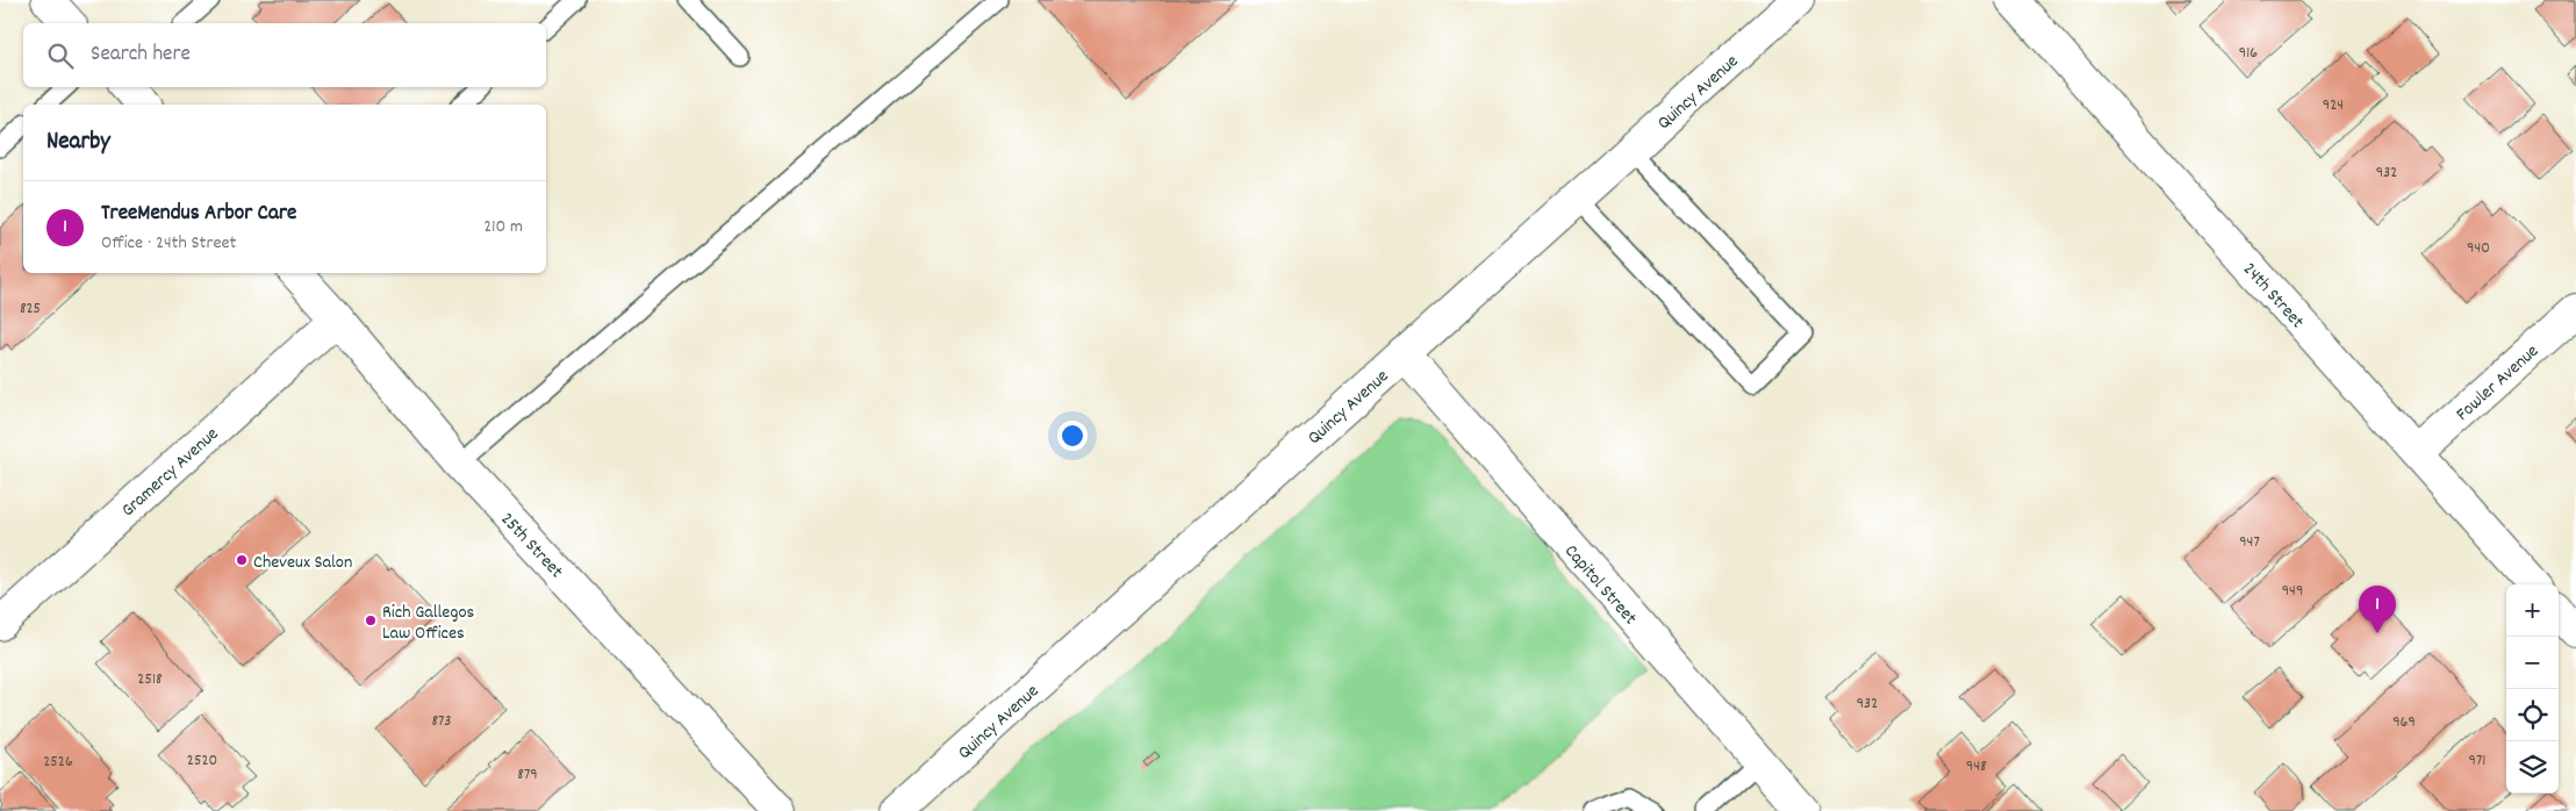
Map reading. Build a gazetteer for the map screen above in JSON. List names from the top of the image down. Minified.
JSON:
{"streets":{"street":["Quincy Avenue","24th Street","Fowler Avenue","Gramercy Avenue","25th Street","Capitol Street"]},"crossings":[["Quincy Avenue","Capitol Street"],["24th Street","Fowler Avenue"],["Gramercy Avenue","25th Street"]],"places":["Cheveux Salon","Rich Gallegos Law Offices"],"house_numbers":["916","924","932","940","825","947","949","2518","932","873","969","2520","971","2526","948","879"],"page":{"search":"Search here","heading":"Nearby","list":[{"mark":"1","name":"TreeMendus Arbor Care","note":"Office · 24th Street","value":"210 m"}],"map_buttons":["+","−"],"pins":"1"}}
